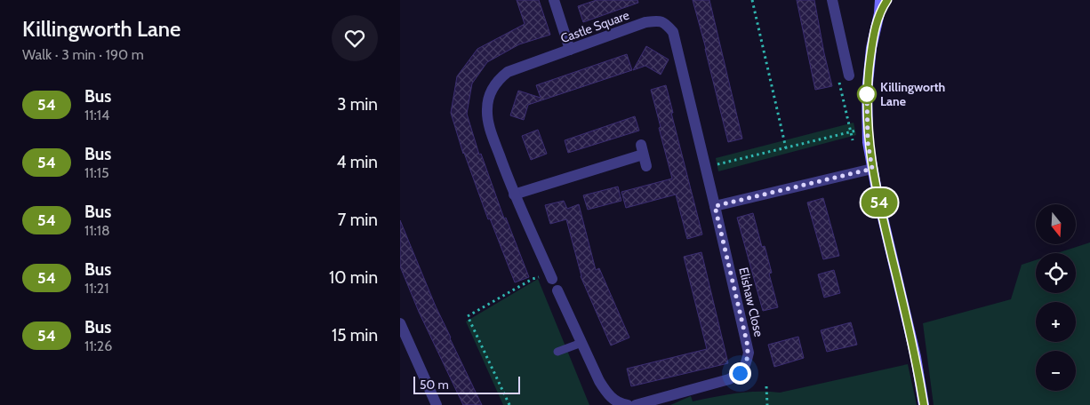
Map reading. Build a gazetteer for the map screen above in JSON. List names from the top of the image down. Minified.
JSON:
{"streets":{"street":["Castle Square","Elishaw Close"]},"crossings":[["Castle Square","Elishaw Close"]],"places":["Killingworth Lane"],"lines":["bus line 54"],"scale_bar":"50 m","north":"bottom","page":{"heading":["Killingworth Lane","Walk · 3 min · 190 m"],"on_map":"54","list":[{"mark":"54","name":"Bus","note":"11:14","value":"3 min"},{"mark":"54","name":"Bus","note":"11:15","value":"4 min"},{"mark":"54","name":"Bus","note":"11:18","value":"7 min"},{"mark":"54","name":"Bus","note":"11:21","value":"10 min"},{"mark":"54","name":"Bus","note":"11:26","value":"15 min"}],"map_buttons":["+","−"],"scale":"50 m"}}
